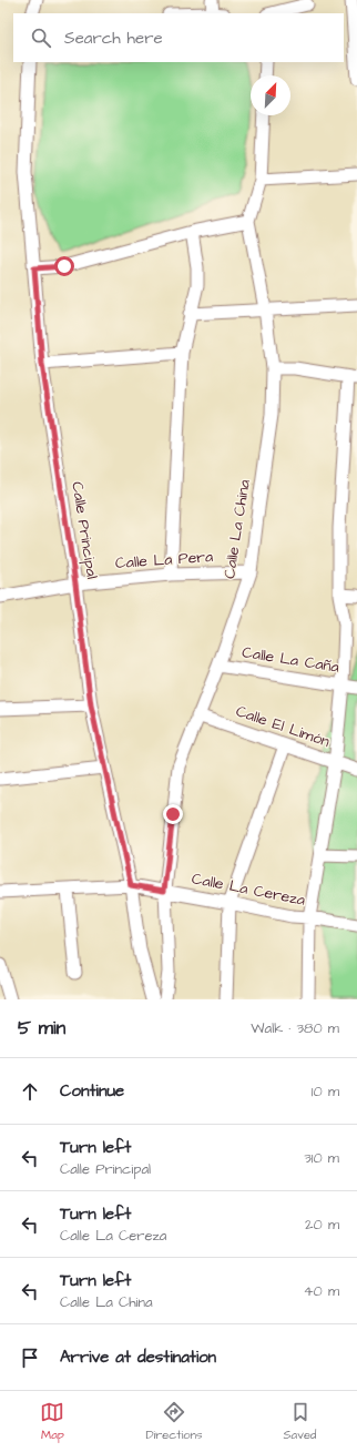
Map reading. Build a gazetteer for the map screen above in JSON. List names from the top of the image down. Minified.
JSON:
{"streets":{"street":["Calle La China","Calle Principal","Calle La Pera","Calle La Caña","Calle El Limón","Calle La Cereza"]},"crossings":[["Calle La China","Calle La Pera"],["Calle La China","Calle La Caña"],["Calle La China","Calle El Limón"],["Calle La China","Calle La Cereza"],["Calle Principal","Calle La Pera"],["Calle Principal","Calle La Cereza"]],"north":"top right","page":{"search":"Search here","heading":["5 min","Walk · 380 m"],"list":[["Continue","10 m"],["Turn left","Calle Principal","310 m"],["Turn left","Calle La Cereza","20 m"],["Turn left","Calle La China","40 m"],"Arrive at destination"],"nav":["Map","Directions","Saved"]}}
